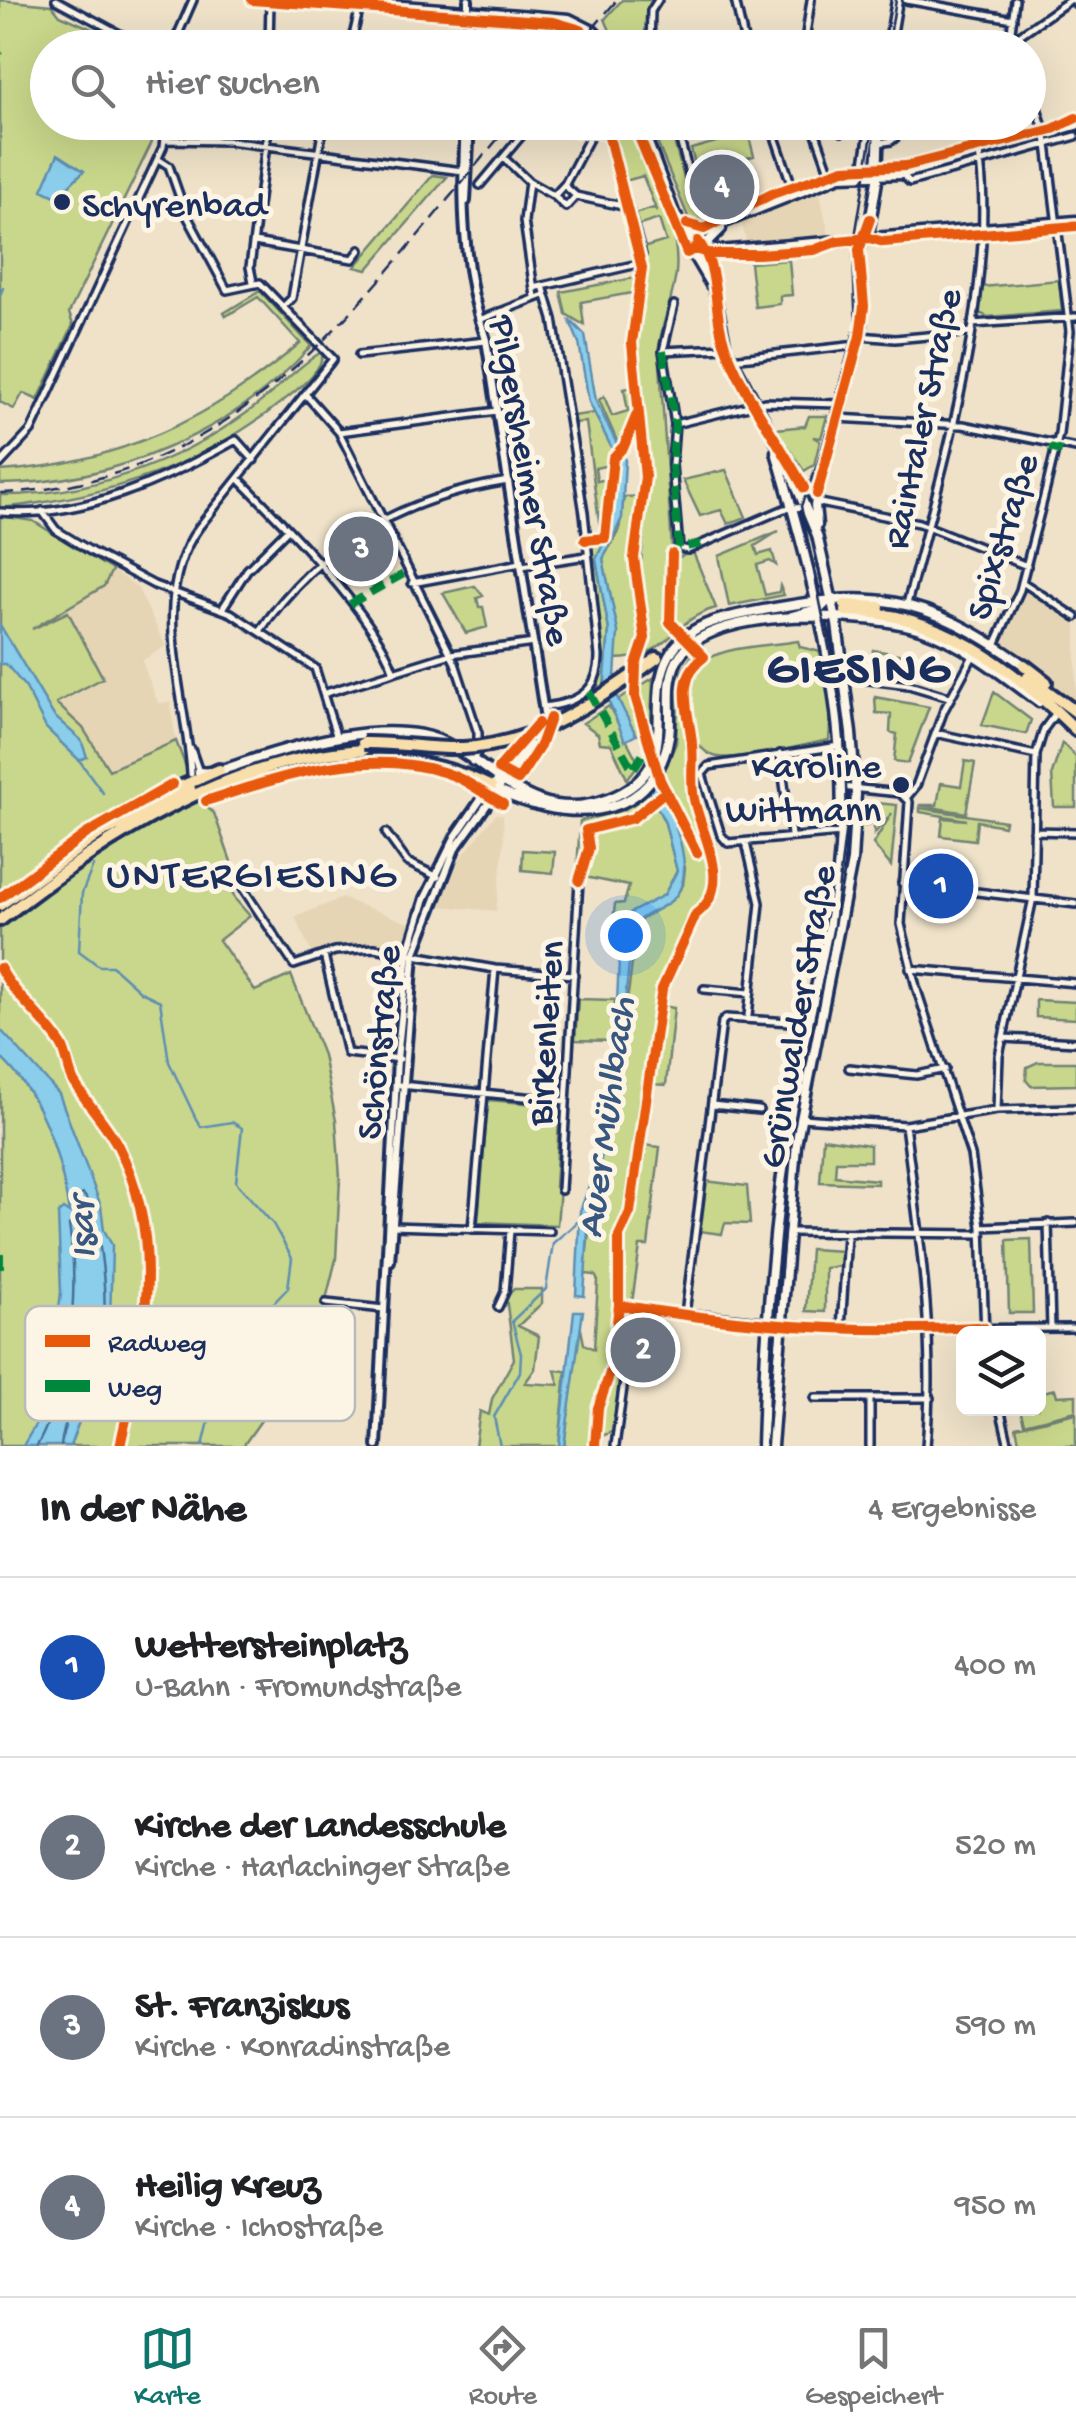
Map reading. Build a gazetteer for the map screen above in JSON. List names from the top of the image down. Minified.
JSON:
{"streets":{"main road":["Grünwalder Straße"],"street":["Raintaler Straße","Pilgersheimer Straße","Spixstraße","Birkenleiten","Schönstraße"]},"districts":["GIESING","UNTERGIESING"],"water":["Auer Mühlbach","Isar"],"places":["Schyrenbad","Karoline Wittmann"],"legend":["Radweg","Weg"],"page":{"search":"Hier suchen","pins":["4","3","1","2"],"heading":["In der Nähe","4 Ergebnisse"],"list":[{"mark":"1","name":"Wettersteinplatz","note":"U-Bahn · Fromundstraße","value":"400 m"},{"mark":"2","name":"Kirche der Landesschule","note":"Kirche · Harlachinger Straße","value":"520 m"},{"mark":"3","name":"St. Franziskus","note":"Kirche · Konradinstraße","value":"590 m"},{"mark":"4","name":"Heilig Kreuz","note":"Kirche · Ichostraße","value":"950 m"}],"nav":["Karte","Route","Gespeichert"]}}
